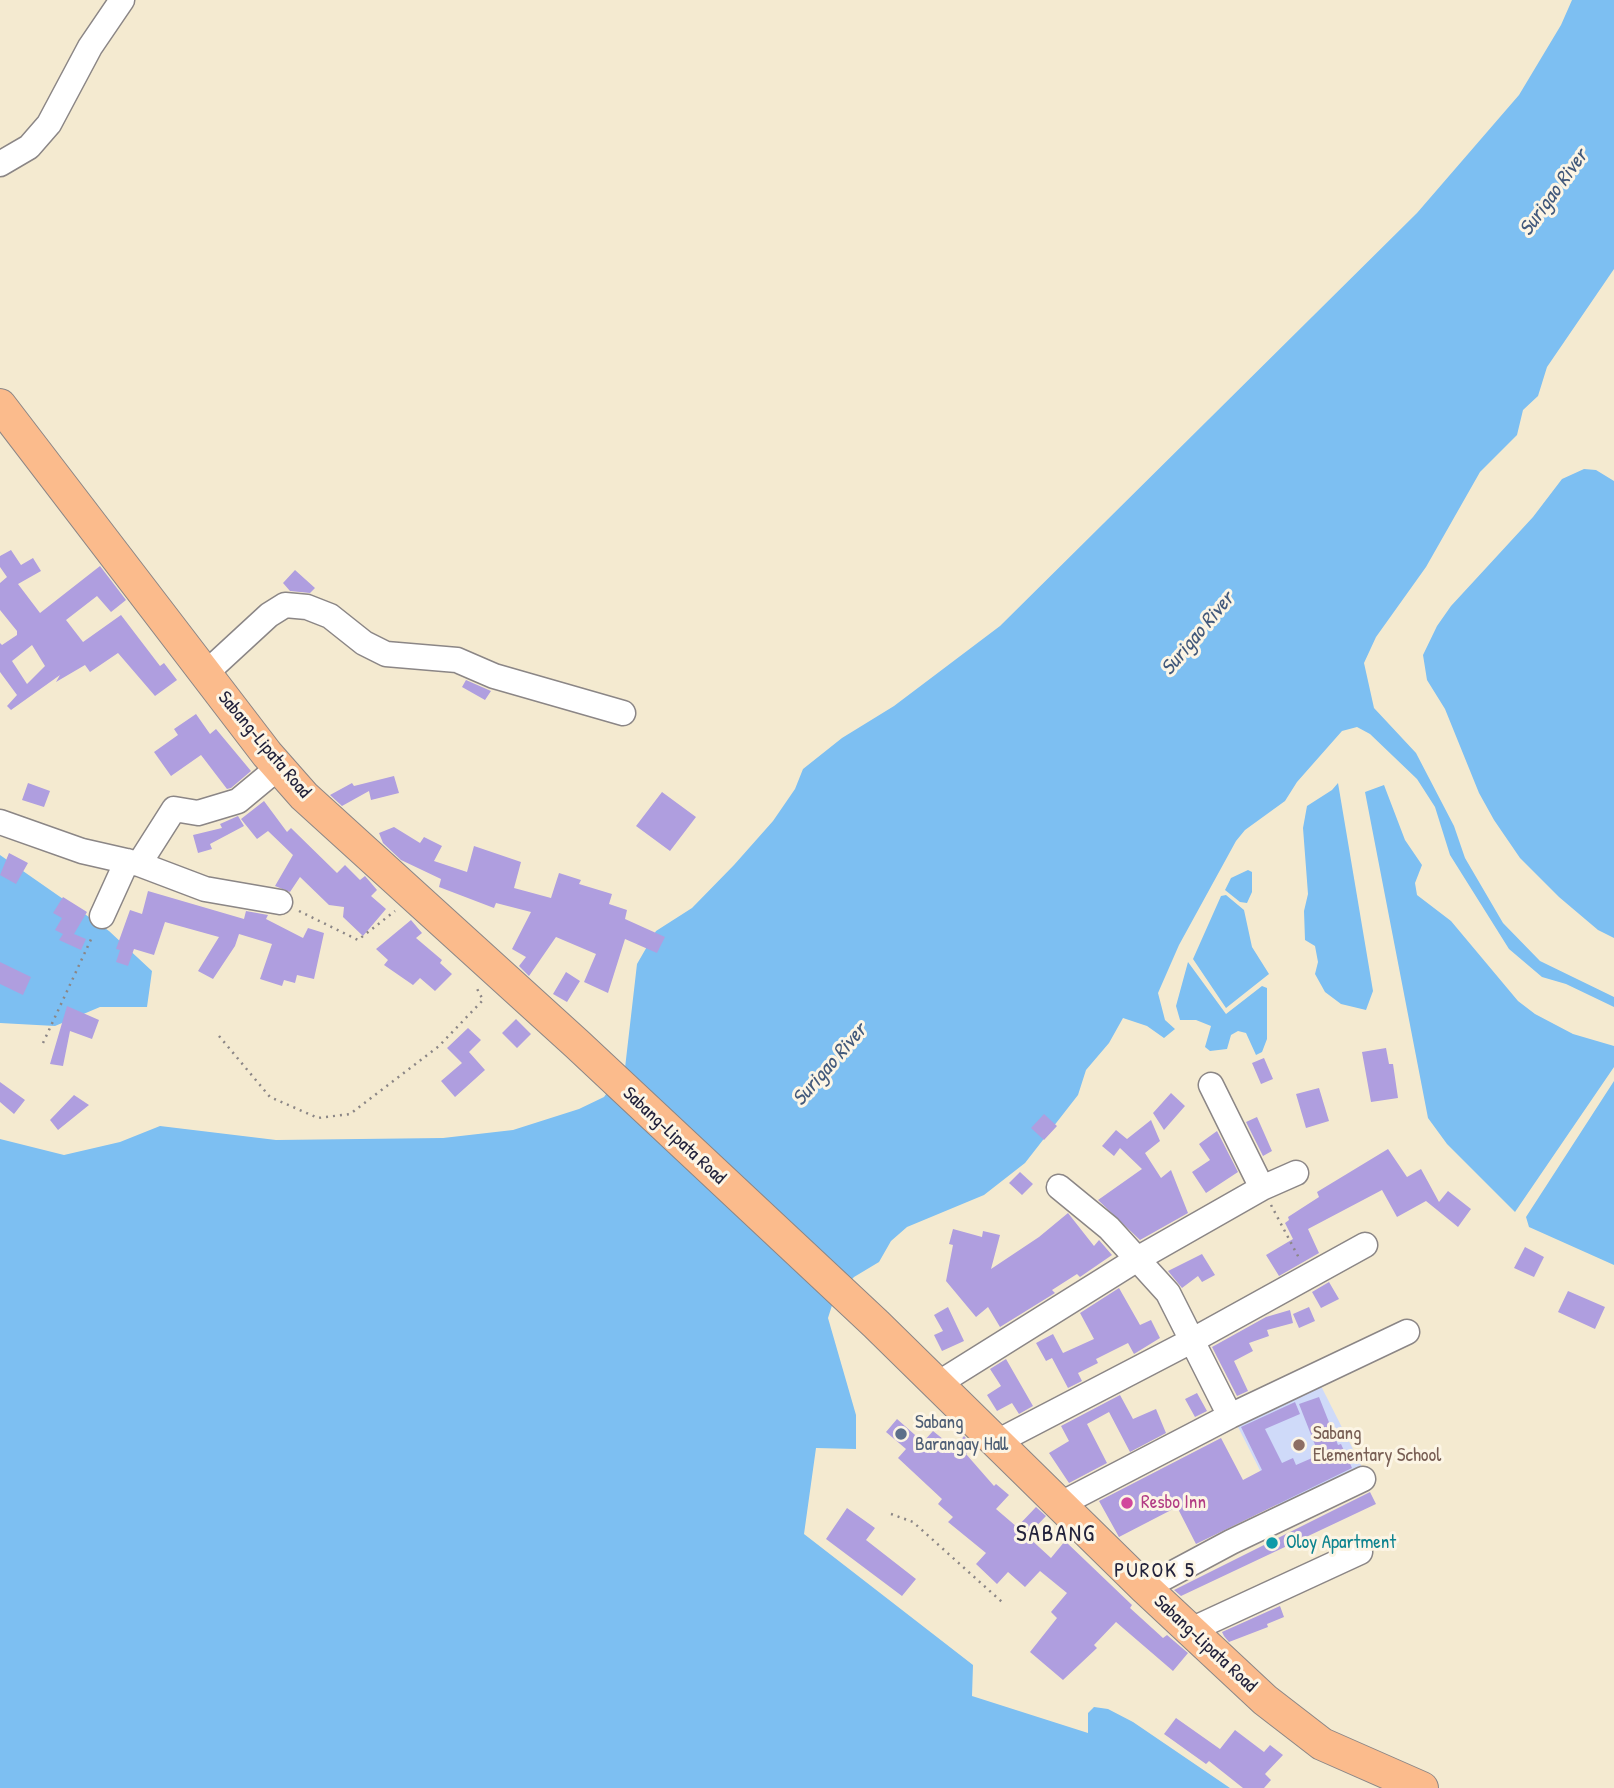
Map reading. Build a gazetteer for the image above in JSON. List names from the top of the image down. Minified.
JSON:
{"streets":{"main road":["Sabang-Lipata Road"]},"districts":["SABANG","PUROK 5"],"water":["Surigao River"],"places":["Sabang Barangay Hall","Sabang Elementary School","Resbo Inn","Oloy Apartment"]}
